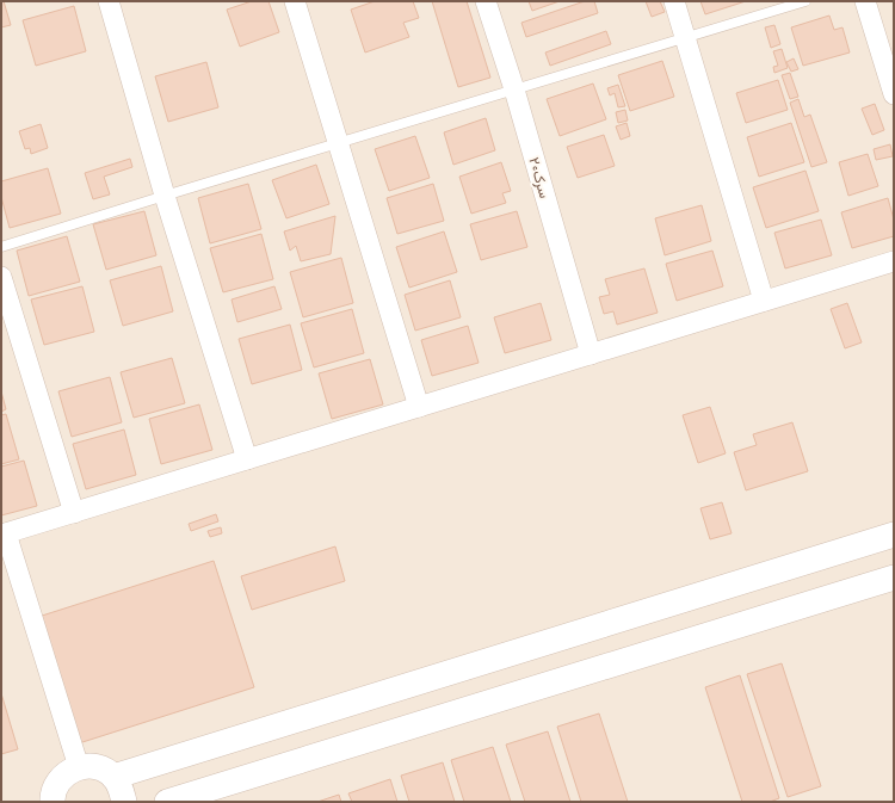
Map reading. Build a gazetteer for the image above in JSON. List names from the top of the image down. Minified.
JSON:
{"streets":{"street":["سرک۲۰"]}}
